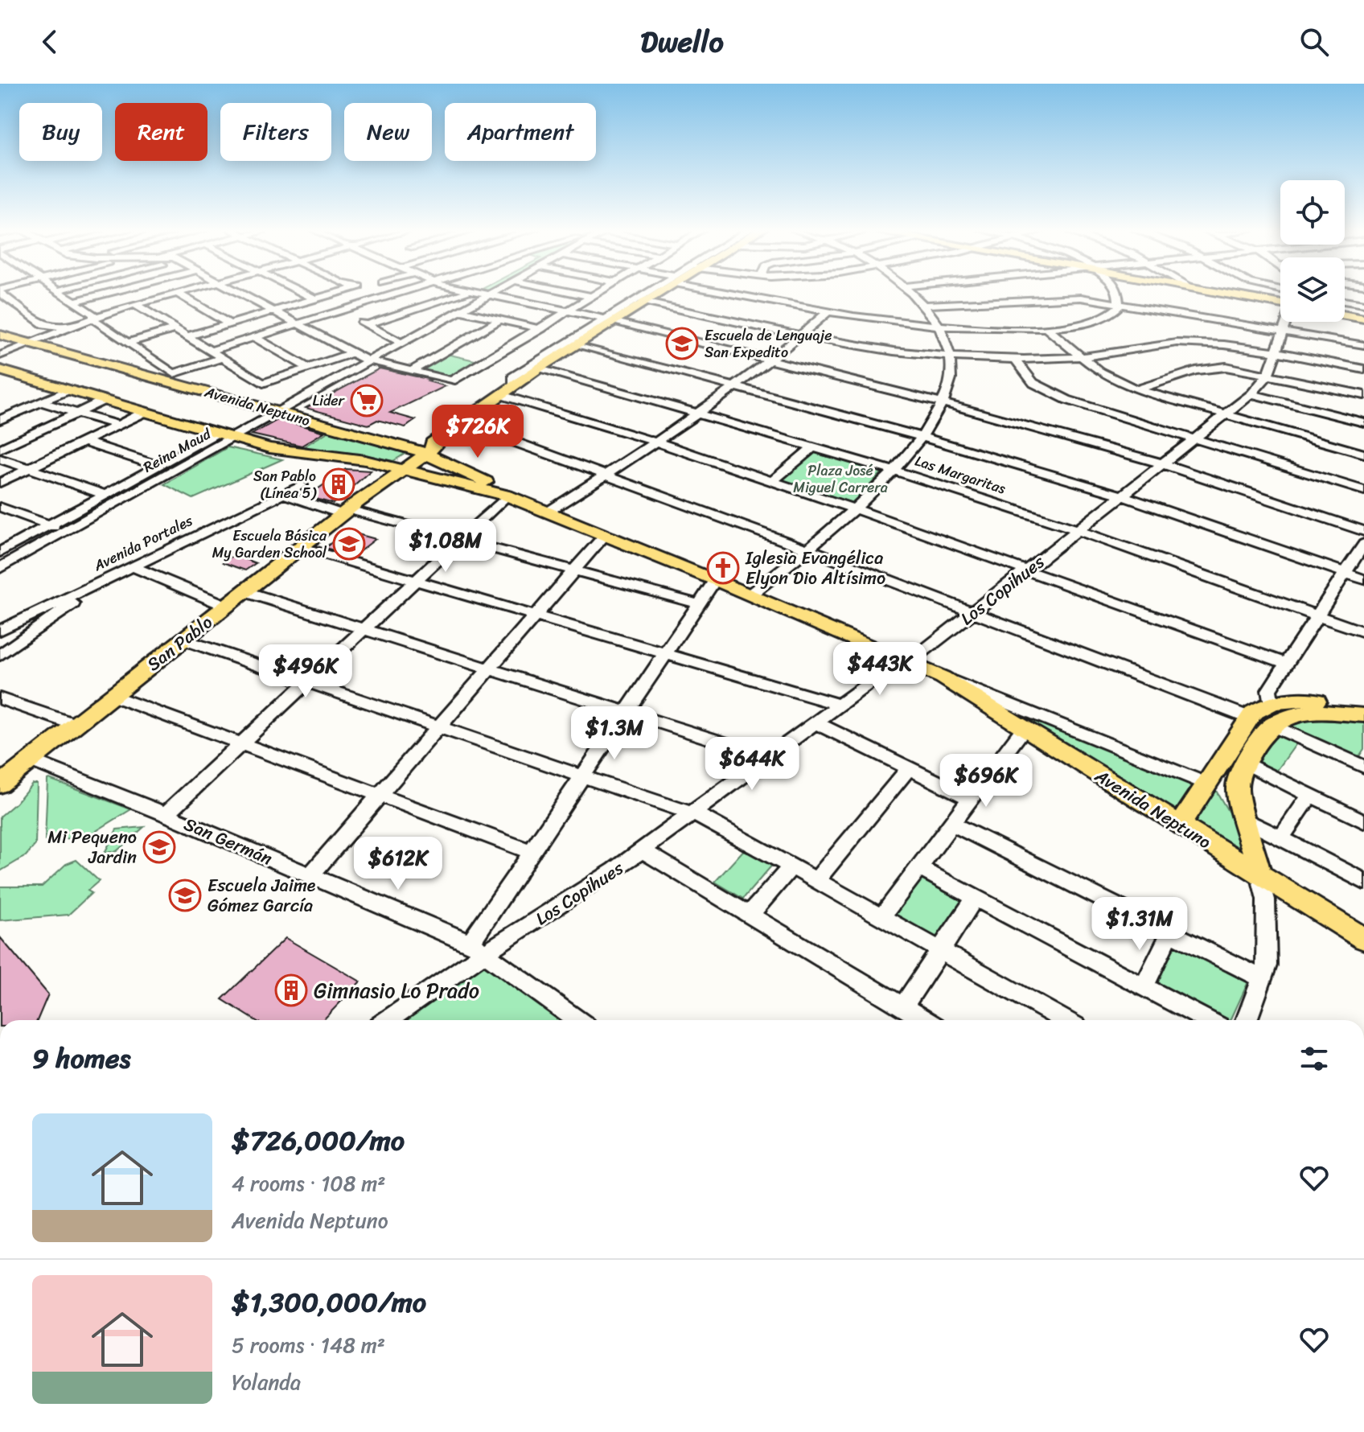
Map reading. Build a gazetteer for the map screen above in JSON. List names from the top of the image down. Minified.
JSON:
{"streets":{"main road":["Avenida Neptuno","San Pablo"],"street":["Reina Maud","Las Margaritas","Avenida Portales","Los Copihues","San Germán"]},"crossings":[["Avenida Neptuno","Reina Maud"],["Avenida Neptuno","Los Copihues"],["Avenida Neptuno","San Pablo"],["Las Margaritas","Los Copihues"],["Las Margaritas","San Pablo"],["Los Copihues","San Germán"],["San Pablo","San Germán"]],"parks":["Plaza José Miguel Carrera"],"places":{"school or university":["Escuela de Lenguaje San Expedito","Escuela Básica My Garden School","Mi Pequeno Jardin","Escuela Jaime Gómez García"],"supermarket":["Lider"],"building":["San Pablo (Línea 5)","Gimnasio Lo Prado"],"church":["Iglesia Evangélica Elyon Dio Altísimo"]},"page":{"header":"Dwello","chip":["Buy","Rent","Filters","New","Apartment"],"price":["$726K","$1.08M","$443K","$496K","$1.3M","$644K","$696K","$612K","$1.31M"],"heading":"9 homes","list":[{"name":"$726,000/mo","note":"4 rooms · 108 m² · Avenida Neptuno"},{"name":"$1,300,000/mo","note":"5 rooms · 148 m² · Yolanda"}]}}
